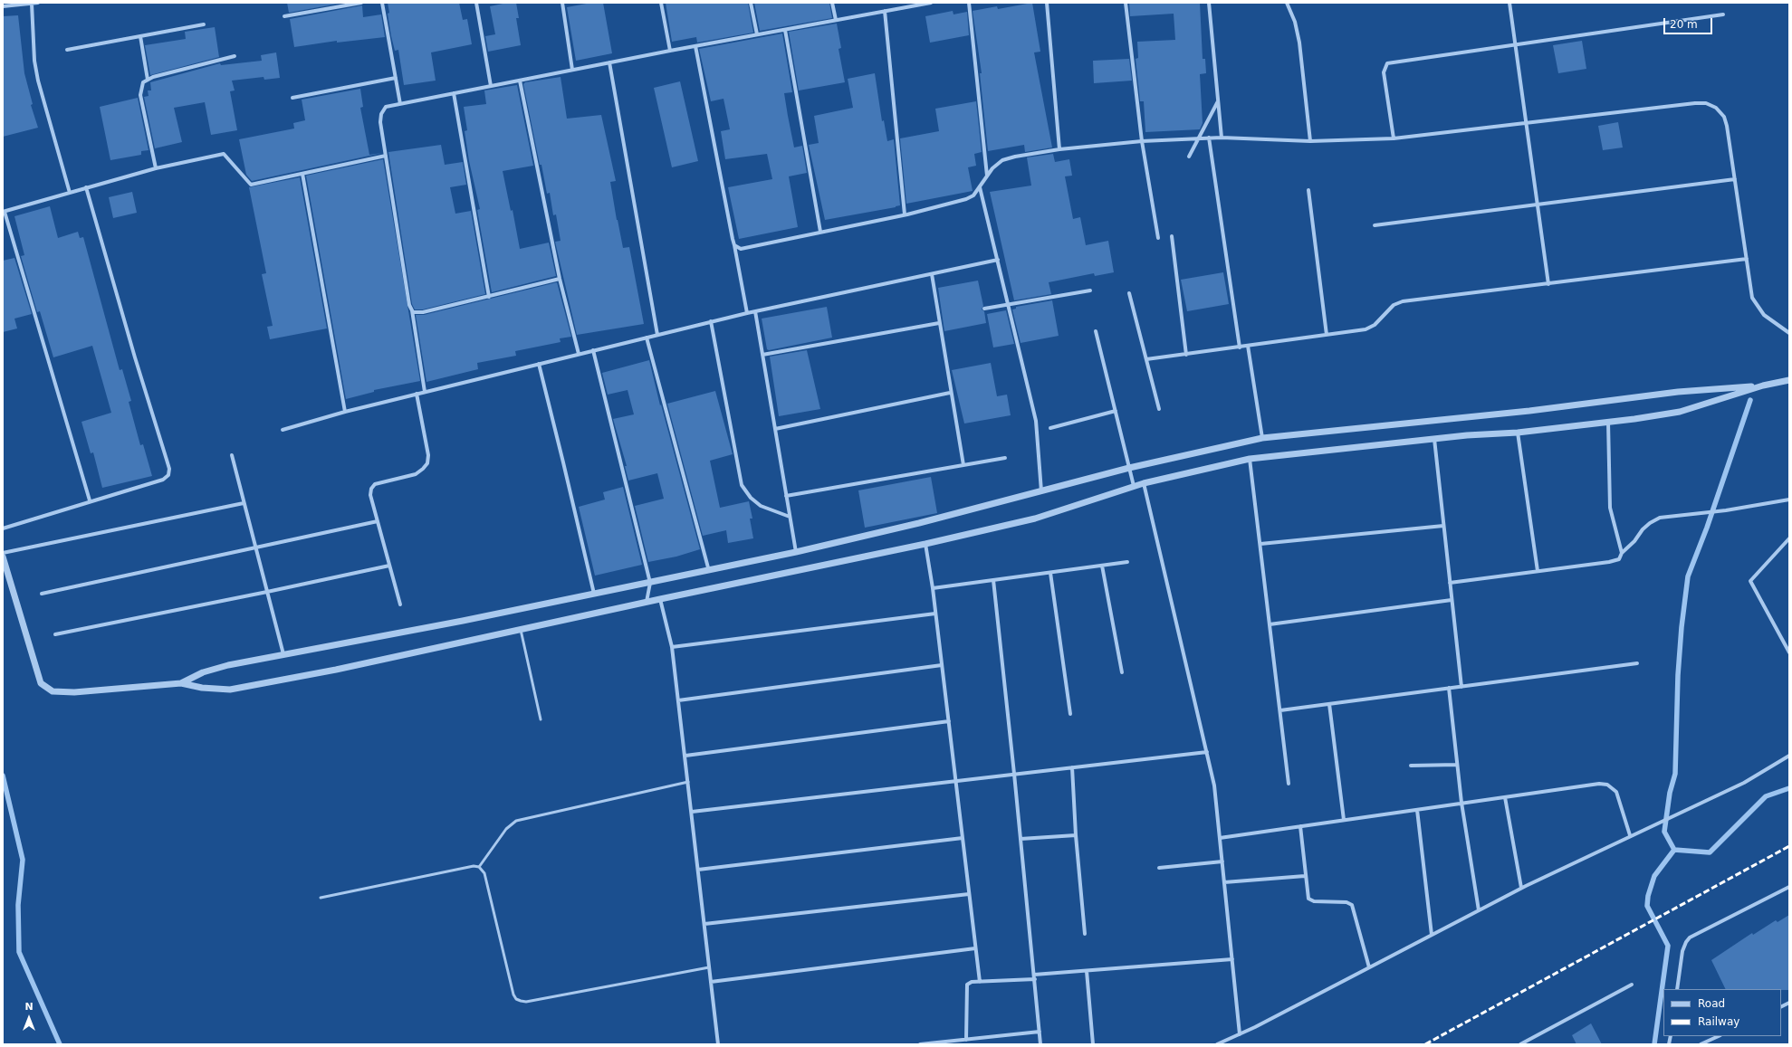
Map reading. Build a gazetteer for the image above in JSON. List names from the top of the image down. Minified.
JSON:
{"legend":["Road","Railway"],"scale_bar":"20 m","north":"top"}
